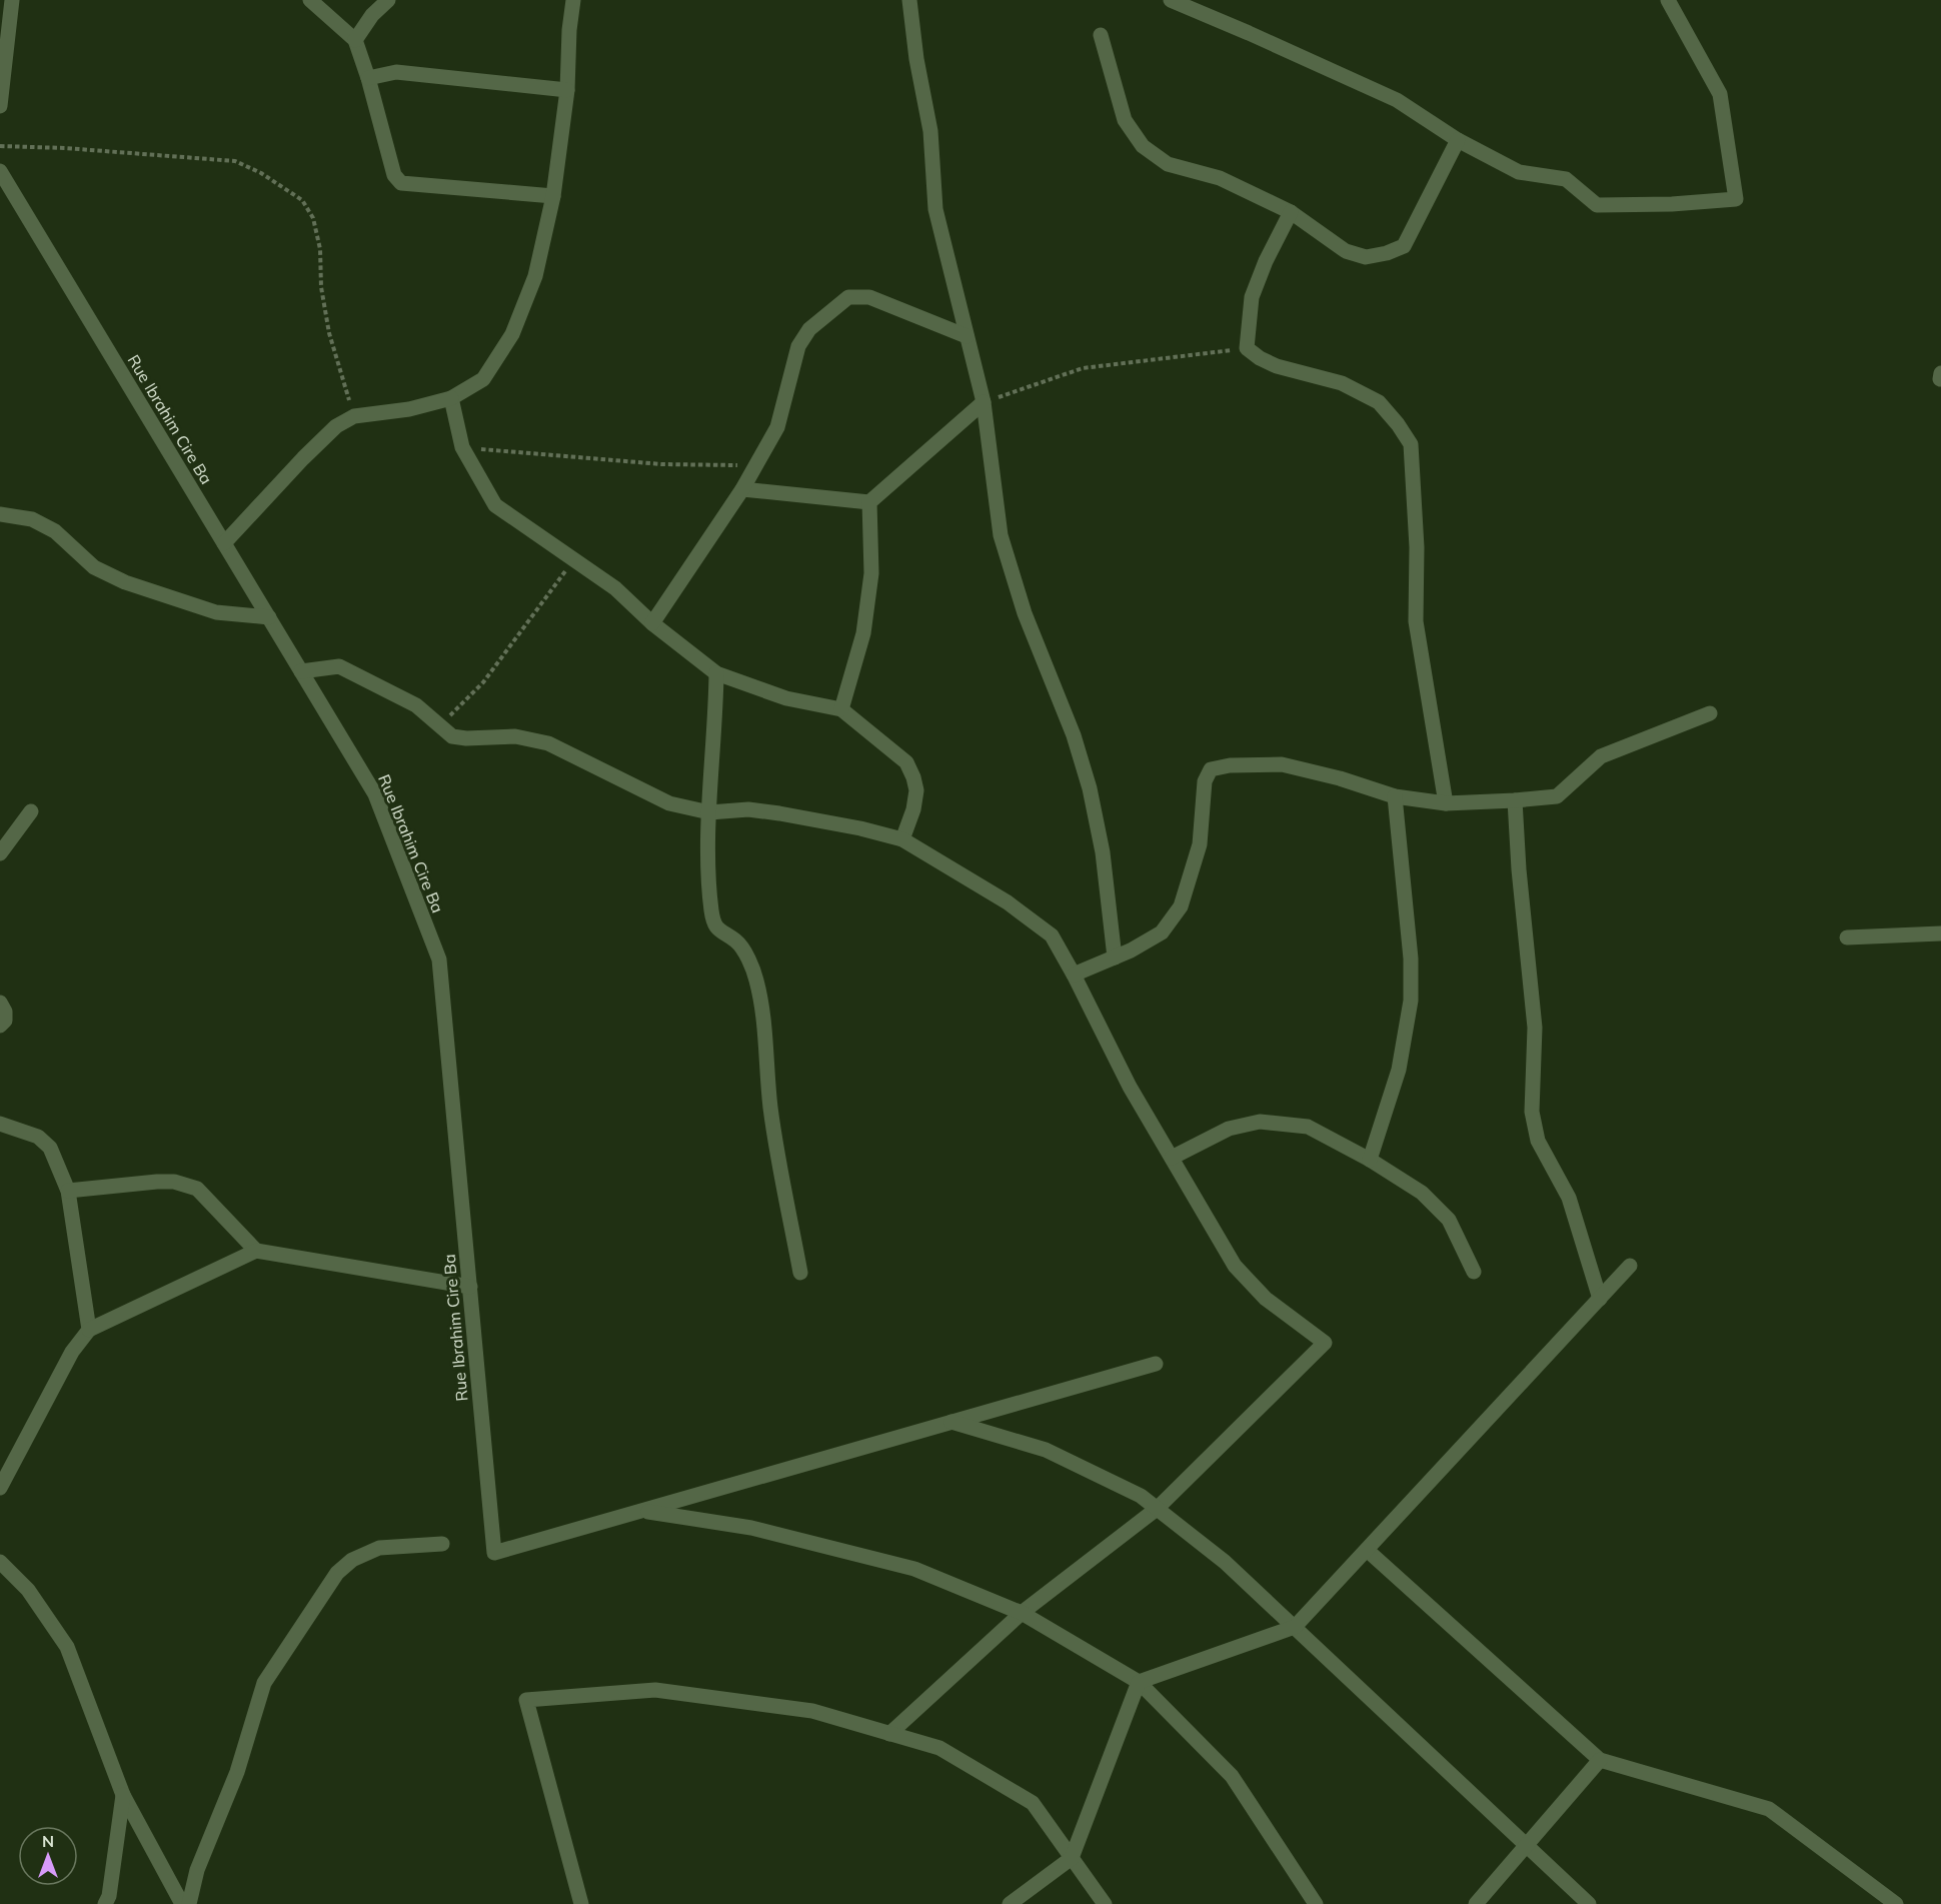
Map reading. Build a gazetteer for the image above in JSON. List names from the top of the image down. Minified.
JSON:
{"streets":{"street":["Rue Ibrahim Cire Ba"]},"north":"top"}
